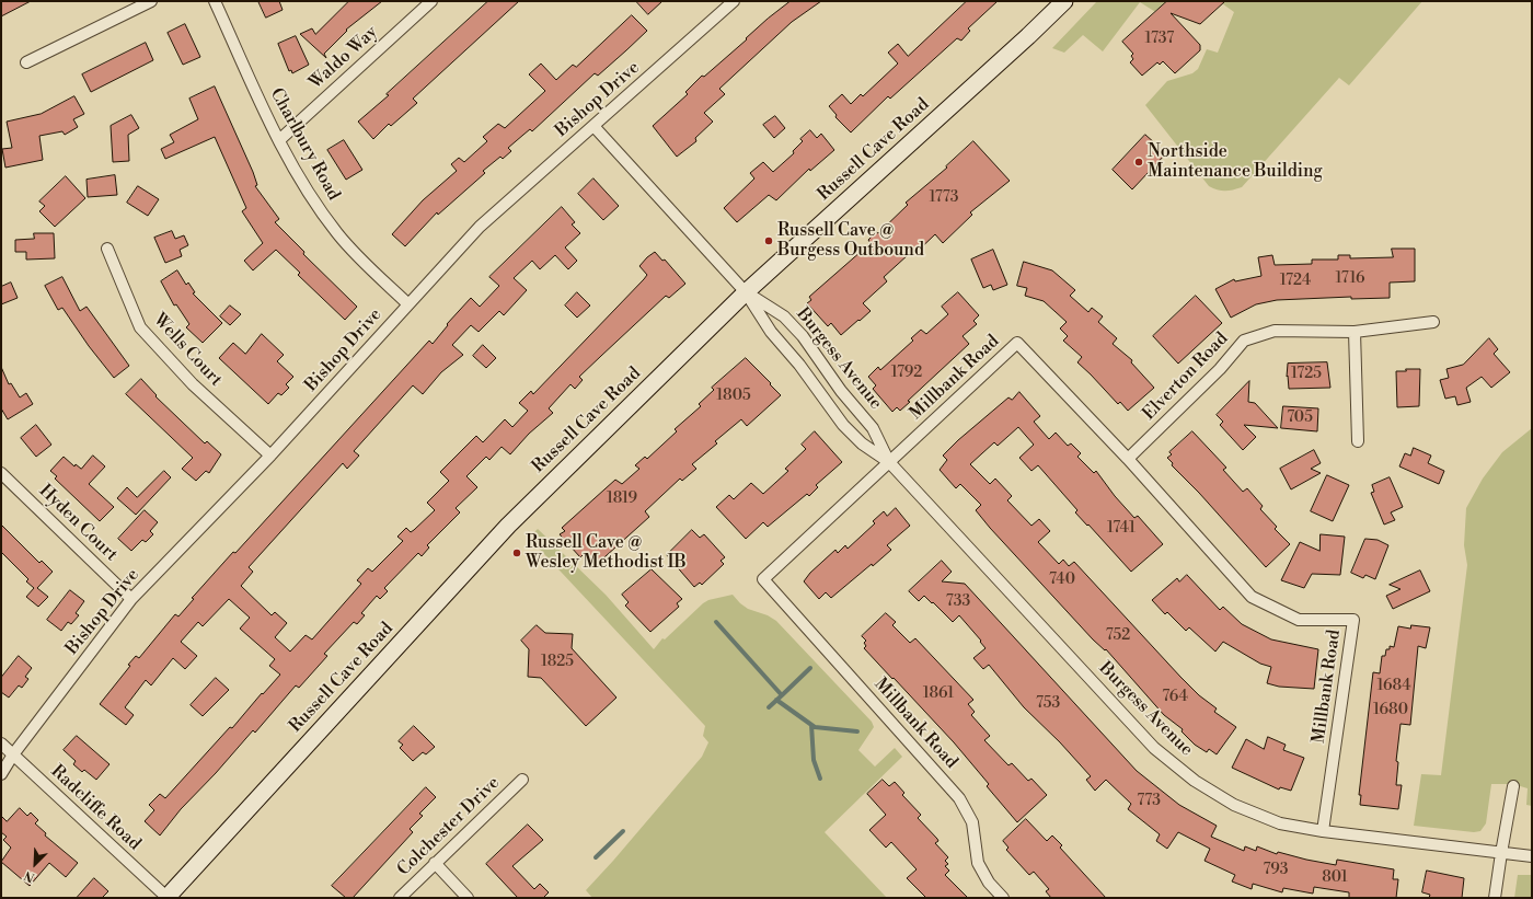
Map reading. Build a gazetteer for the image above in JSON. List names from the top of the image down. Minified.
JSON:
{"streets":{"main road":["Russell Cave Road"],"street":["Waldo Way","Bishop Drive","Charlbury Road","Wells Court","Burgess Avenue","Elverton Road","Millbank Road","Hyden Court","Radcliffe Road","Colchester Drive"]},"crossings":[["Waldo Way","Charlbury Road"],["Bishop Drive","Charlbury Road"],["Bishop Drive","Wells Court"],["Bishop Drive","Burgess Avenue"],["Bishop Drive","Hyden Court"],["Bishop Drive","Radcliffe Road"],["Russell Cave Road","Burgess Avenue"],["Russell Cave Road","Radcliffe Road"],["Burgess Avenue","Millbank Road"],["Elverton Road","Millbank Road"]],"places":["Northside Maintenance Building","Russell Cave @ Burgess Outbound","Russell Cave @ Wesley Methodist IB"],"house_numbers":["1737","1773","1716","1724","1792","1725","1805","705","1819","1741","740","733","752","1825","1684","1861","764","753","1680","773","793","801"],"north":"bottom left"}
